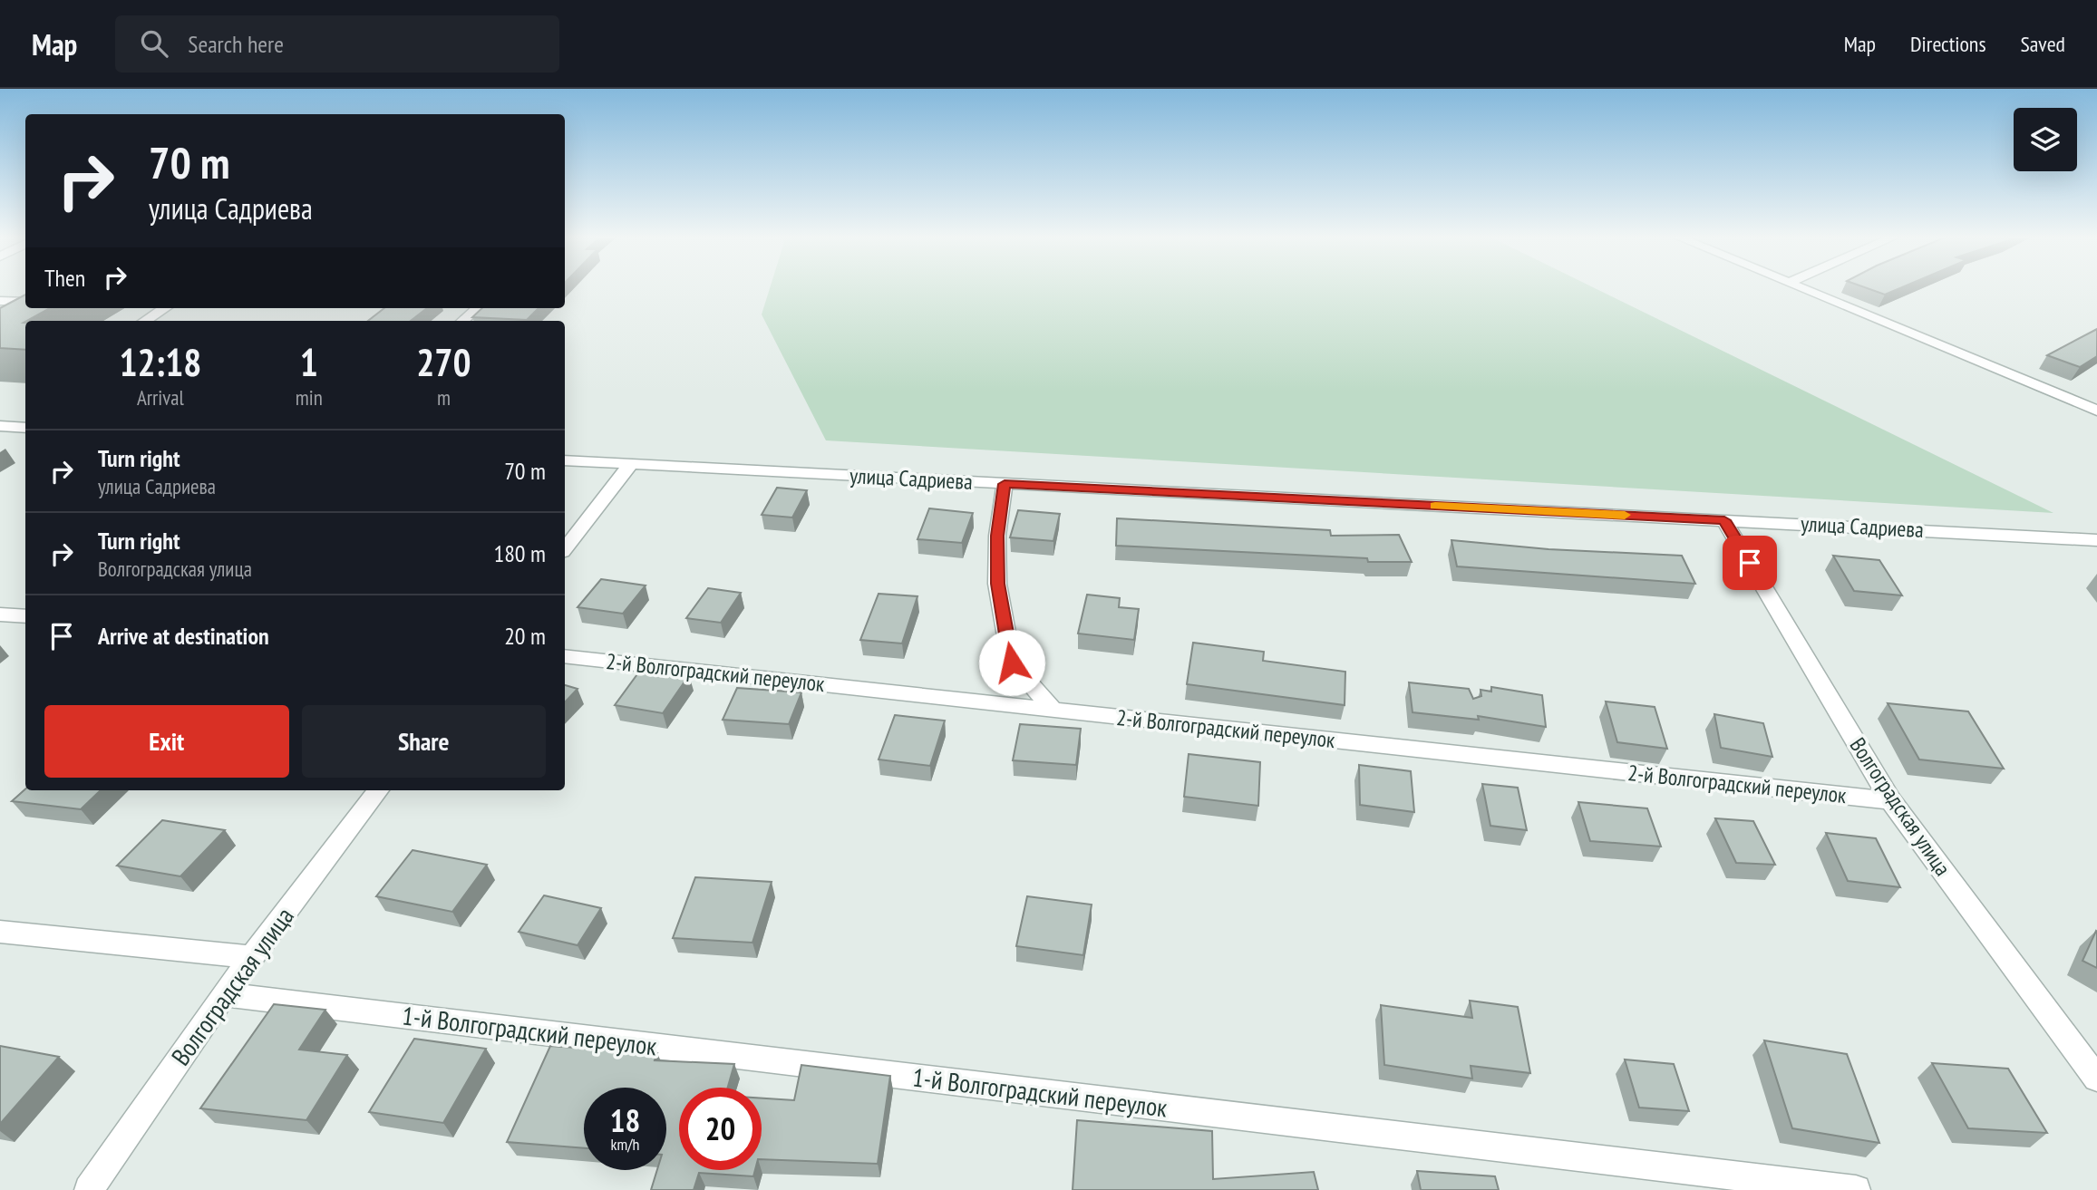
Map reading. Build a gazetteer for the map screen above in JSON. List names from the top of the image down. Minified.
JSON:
{"streets":{"street":["улица Садриева","2-й Волгоградский переулок","Волгоградская улица","1-й Волгоградский переулок"]},"crossings":[["улица Садриева","Волгоградская улица"],["2-й Волгоградский переулок","Волгоградская улица"],["Волгоградская улица","1-й Волгоградский переулок"]],"page":{"header":"Map","search":"Search here","nav":["Map","Directions","Saved"],"turn":["70 m","улица Садриева"],"then":"Then","eta":["12:18","Arrival","1","min","270","m"],"list":[{"name":"Turn right","note":"улица Садриева","value":"70 m"},{"name":"Turn right","note":"Волгоградская улица","value":"180 m"},{"name":"Arrive at destination","value":"20 m"}],"buttons":["Exit","Share"],"speed":"18 km/h","limit":"20"}}
